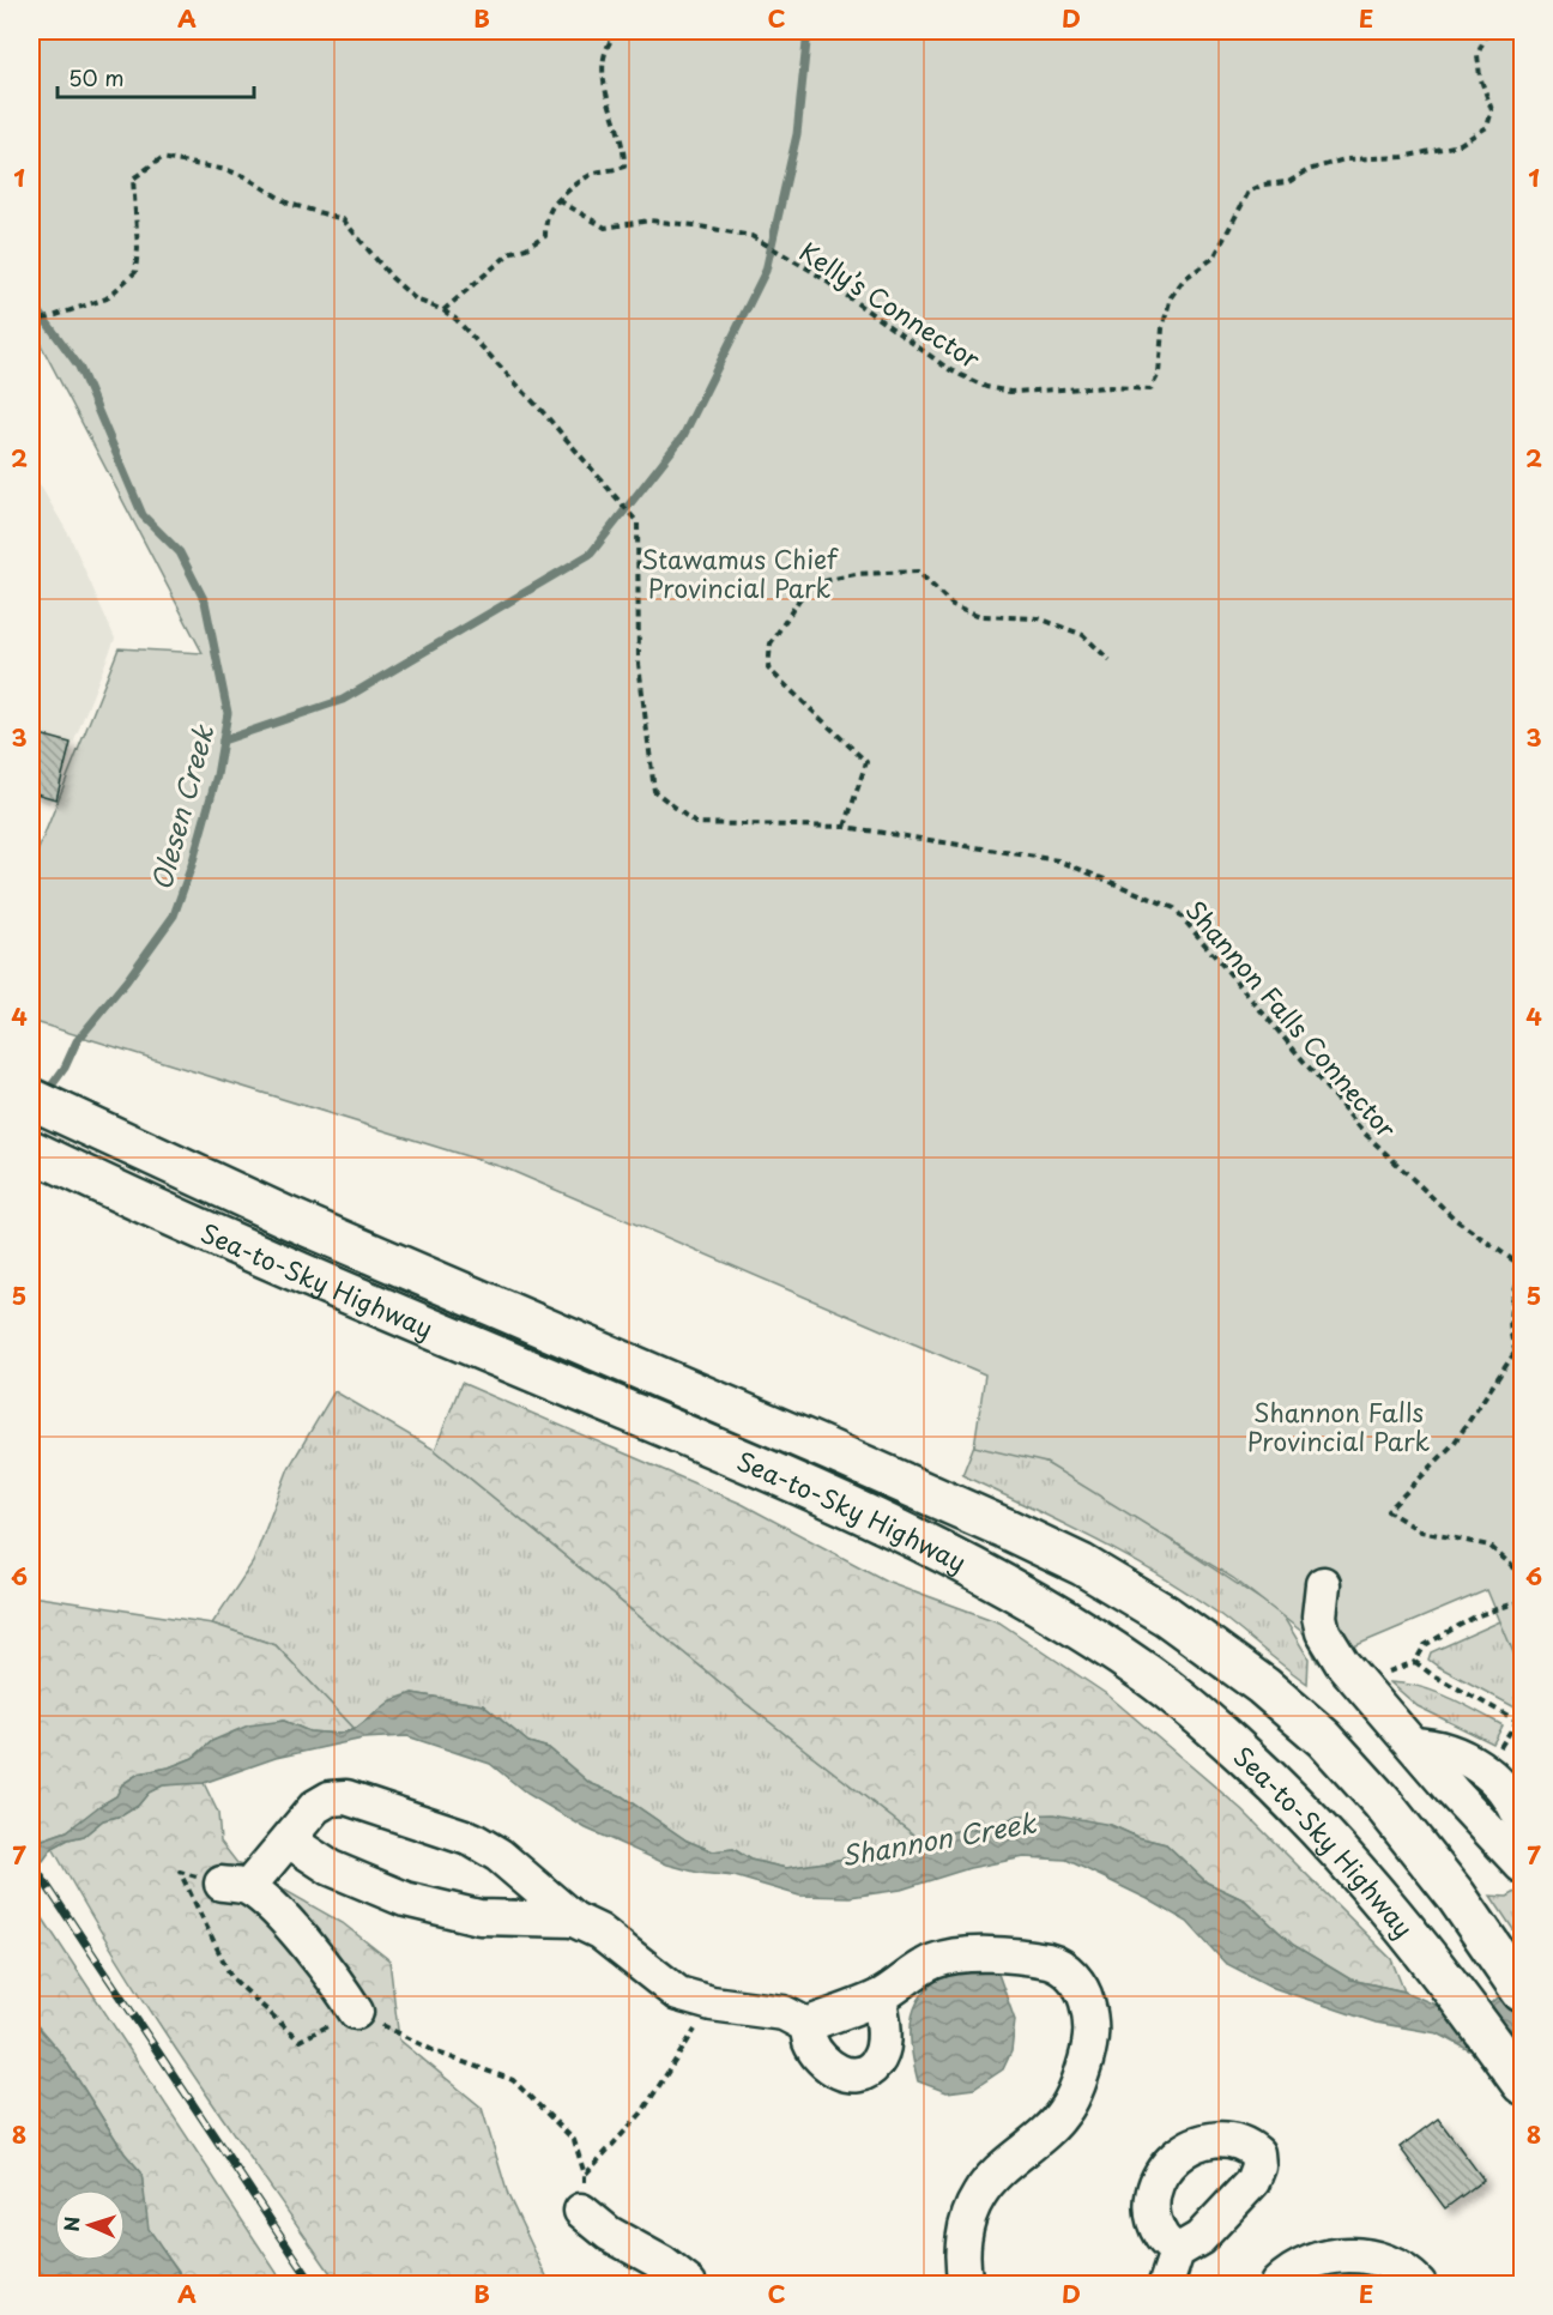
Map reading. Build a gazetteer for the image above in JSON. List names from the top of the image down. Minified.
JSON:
{"streets":{"highway":["Sea-to-Sky Highway"],"path":["Kelly’s Connector","Shannon Falls Connector"]},"water":["Olesen Creek","Shannon Creek"],"parks":["Stawamus Chief Provincial Park","Shannon Falls Provincial Park"],"scale_bar":"50 m","north":"left","grid":{"columns":["A","B","C","D","E"],"rows":["1","2","3","4","5","6","7","8"]}}
